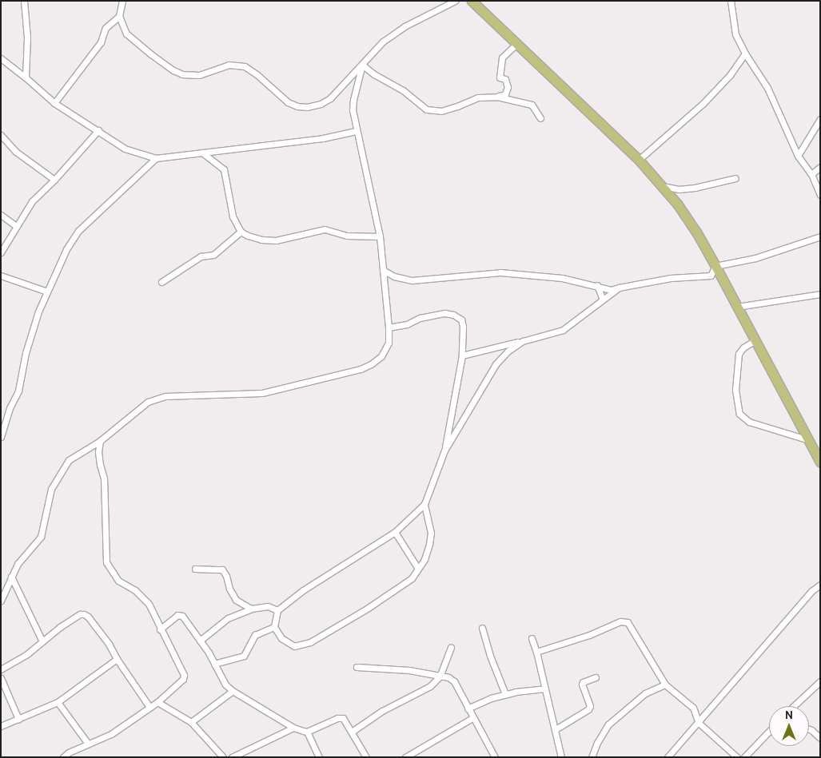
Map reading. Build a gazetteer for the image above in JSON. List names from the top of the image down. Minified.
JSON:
{"north":"top"}
